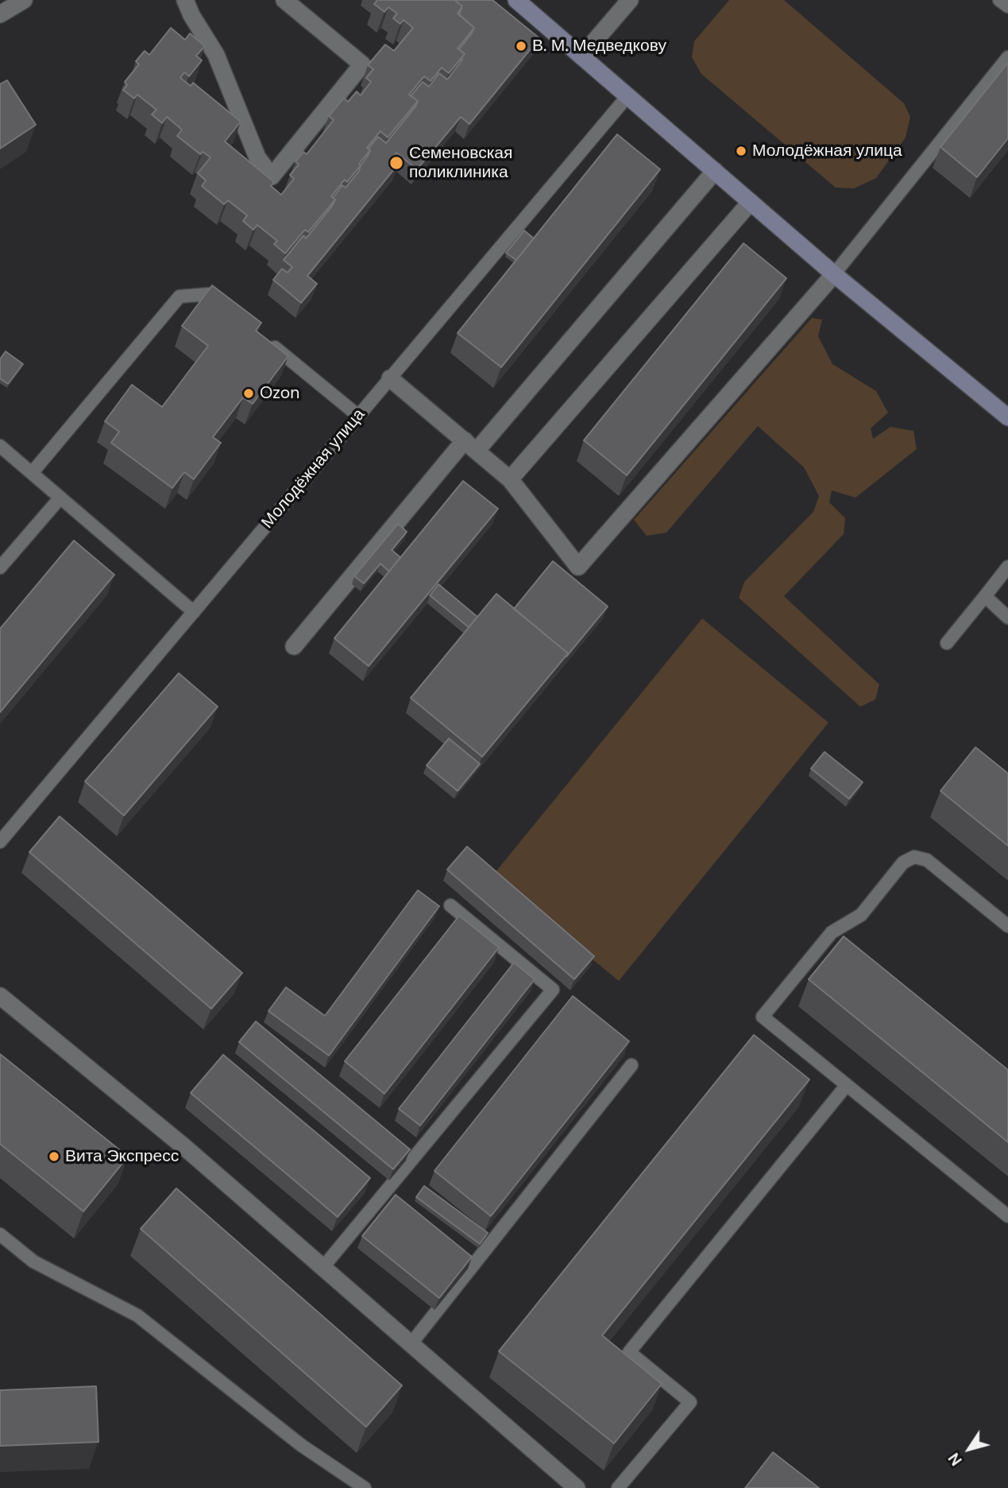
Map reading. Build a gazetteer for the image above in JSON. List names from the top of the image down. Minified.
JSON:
{"streets":{"lane":["Молодёжная улица"]},"places":["В. М. Медведкову","Молодёжная улица","Семеновская поликлиника","Ozon","Вита Экспресс"],"north":"bottom left"}
